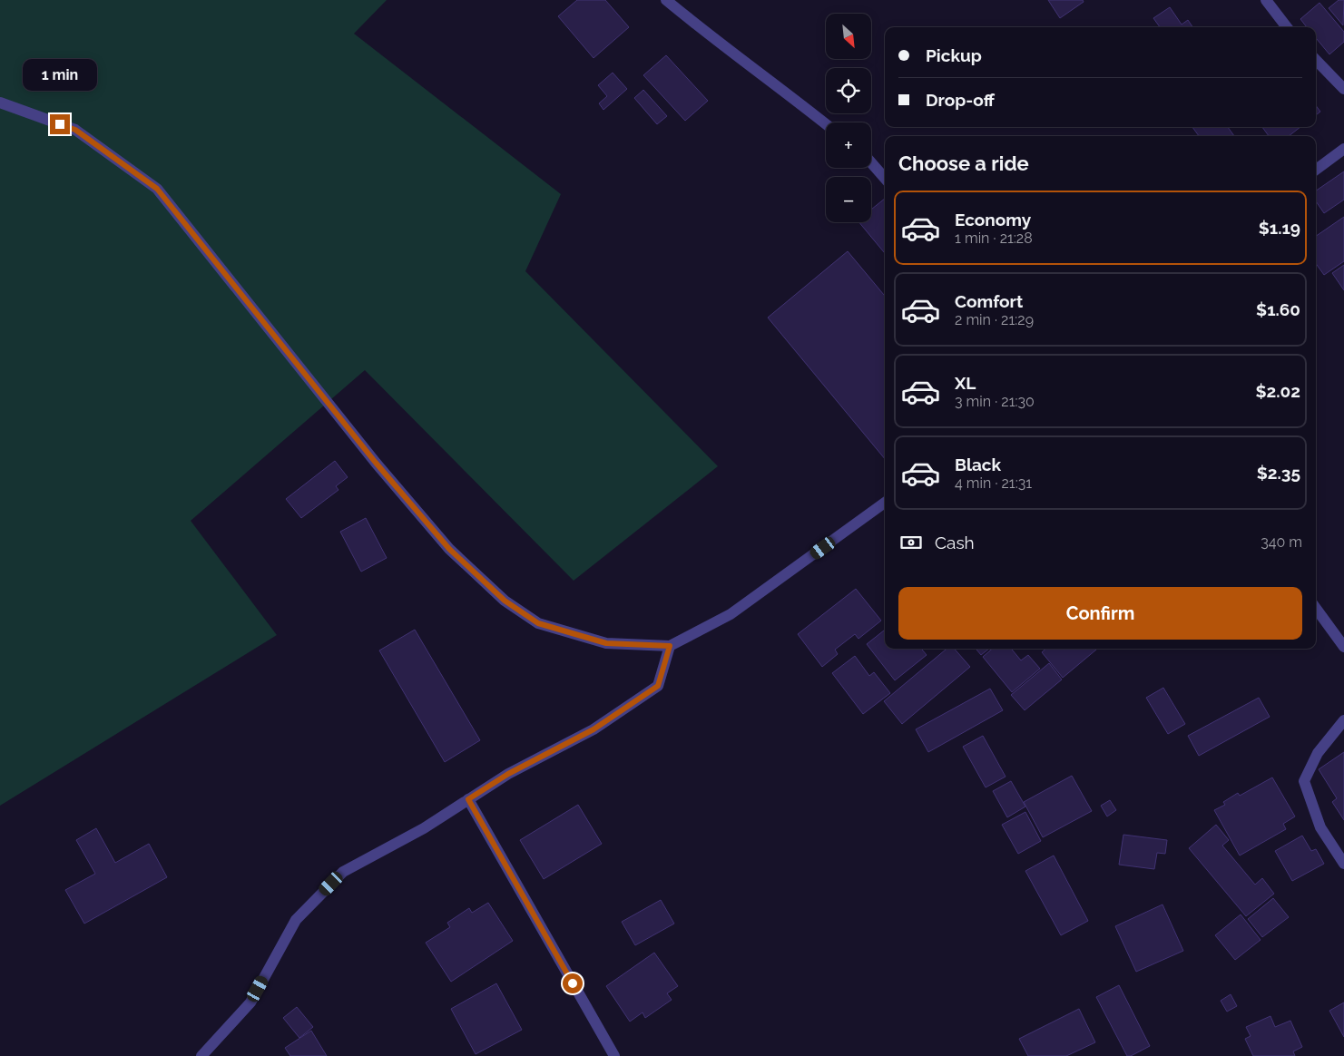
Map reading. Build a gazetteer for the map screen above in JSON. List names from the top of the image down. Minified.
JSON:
{"north":"bottom right","page":{"map_buttons":["+","−"],"banner":["Pickup","Drop-off"],"bubble":"1 min","heading":"Choose a ride","list":[{"name":"Economy","note":"1 min · 21:28","value":"$1.19"},{"name":"Comfort","note":"2 min · 21:29","value":"$1.60"},{"name":"XL","note":"3 min · 21:30","value":"$2.02"},{"name":"Black","note":"4 min · 21:31","value":"$2.35"}],"pay":["Cash","340 m"],"buttons":"Confirm"}}
